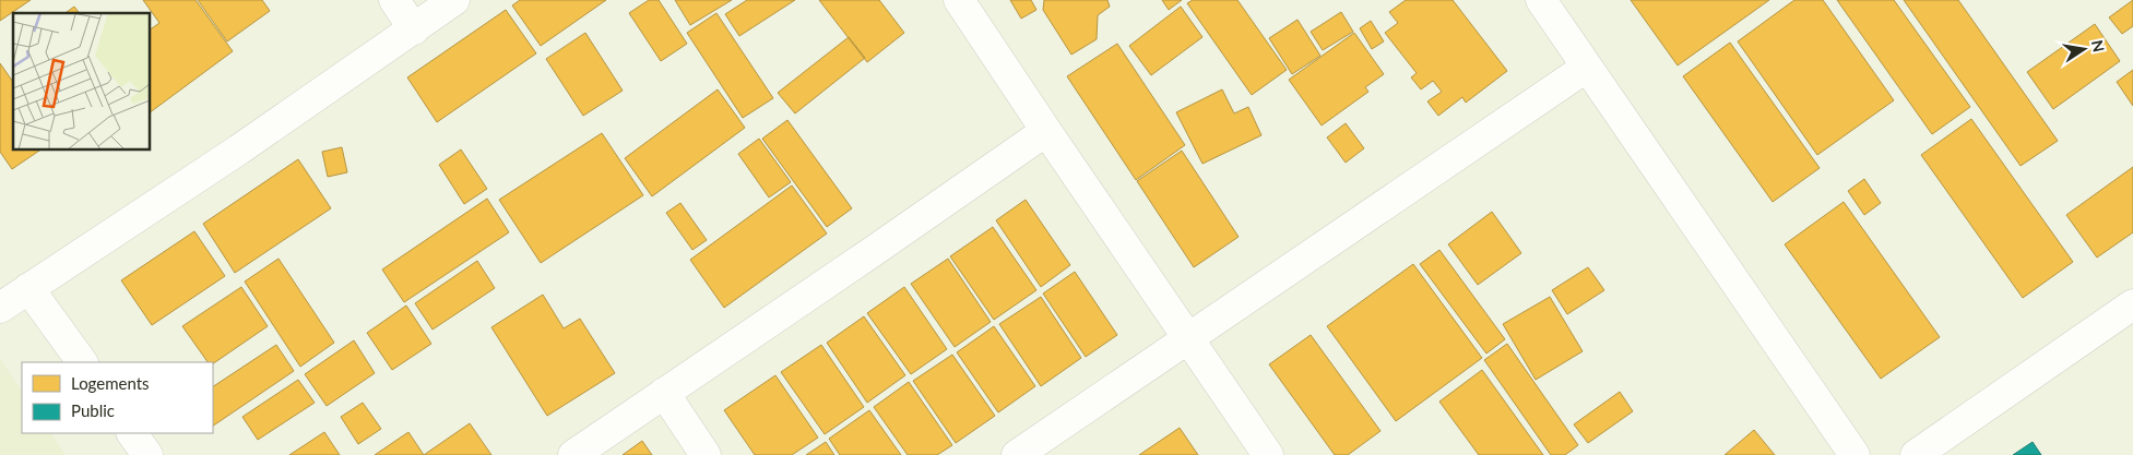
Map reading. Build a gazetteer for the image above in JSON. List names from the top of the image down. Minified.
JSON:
{"legend":["Logements","Public"],"north":"right"}
